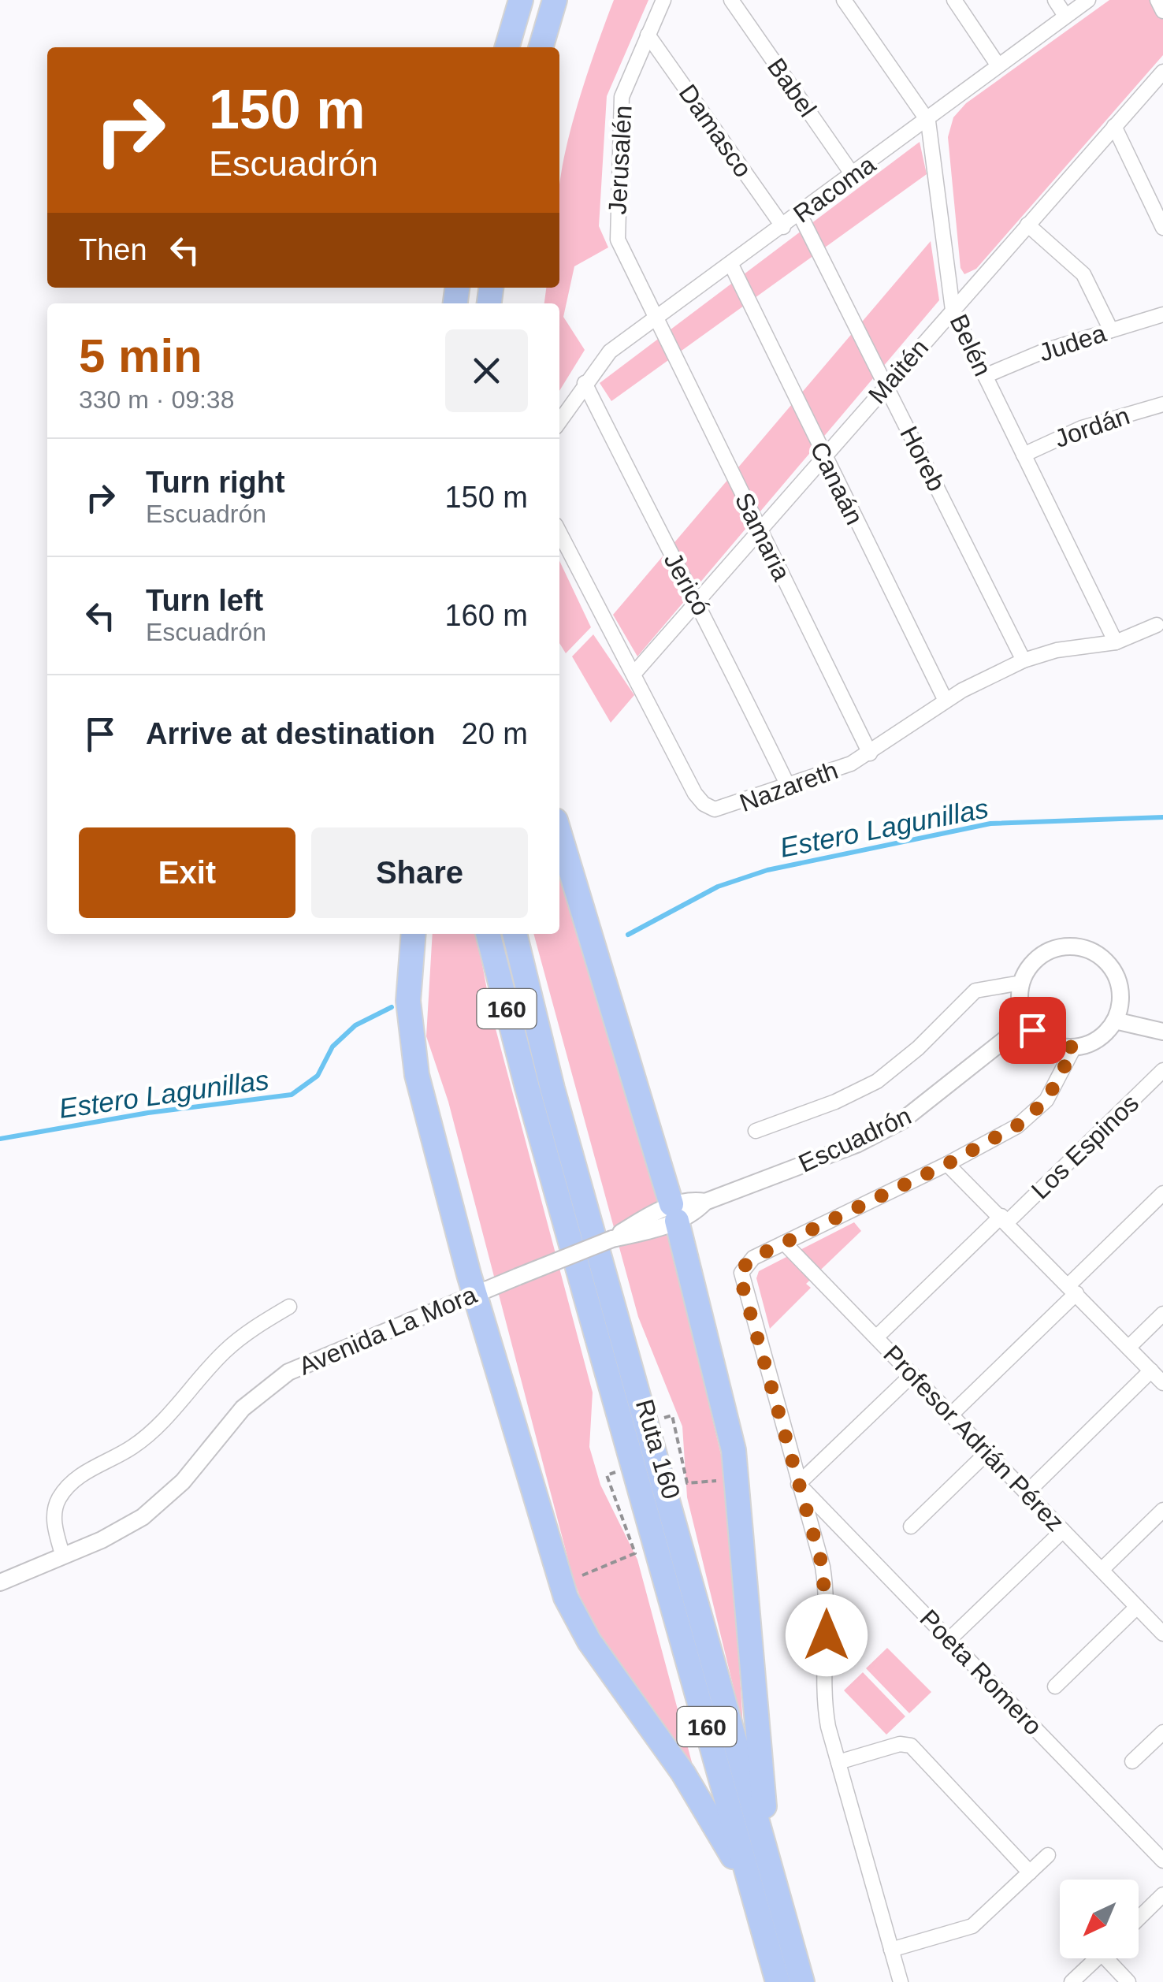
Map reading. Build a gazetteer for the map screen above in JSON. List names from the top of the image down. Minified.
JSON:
{"streets":{"highway":["160","Ruta 160"],"street":["Babel","Damasco","Jerusalén","Racoma","Judea","Belén","Maitén","Jordán","Horeb","Canaán","Samaria","Jericó","Nazareth","Escuadrón","Los Espinos","Avenida La Mora","Profesor Adrián Pérez","Poeta Romero"]},"crossings":[["Babel","Racoma"],["Damasco","Jerusalén"],["Damasco","Racoma"],["Jerusalén","Racoma"],["Jerusalén","Samaria"],["Racoma","Belén"],["Racoma","Horeb"],["Racoma","Canaán"],["Racoma","Samaria"],["Racoma","Jericó"],["Judea","Belén"],["Belén","Maitén"],["Belén","Jordán"],["Belén","Nazareth"],["Maitén","Horeb"],["Maitén","Canaán"],["Maitén","Samaria"],["Maitén","Jericó"],["Maitén","Nazareth"],["Horeb","Nazareth"],["Canaán","Nazareth"],["Samaria","Nazareth"],["Jericó","Nazareth"],["Escuadrón","Avenida La Mora"],["Los Espinos","Profesor Adrián Pérez"]],"water":["Estero Lagunillas"],"north":"bottom left","page":{"turn":["150 m","Escuadrón"],"then":"Then","heading":["5 min","330 m · 09:38"],"list":[{"name":"Turn right","note":"Escuadrón","value":"150 m"},{"name":"Turn left","note":"Escuadrón","value":"160 m"},{"name":"Arrive at destination","value":"20 m"}],"buttons":["Exit","Share"]}}
